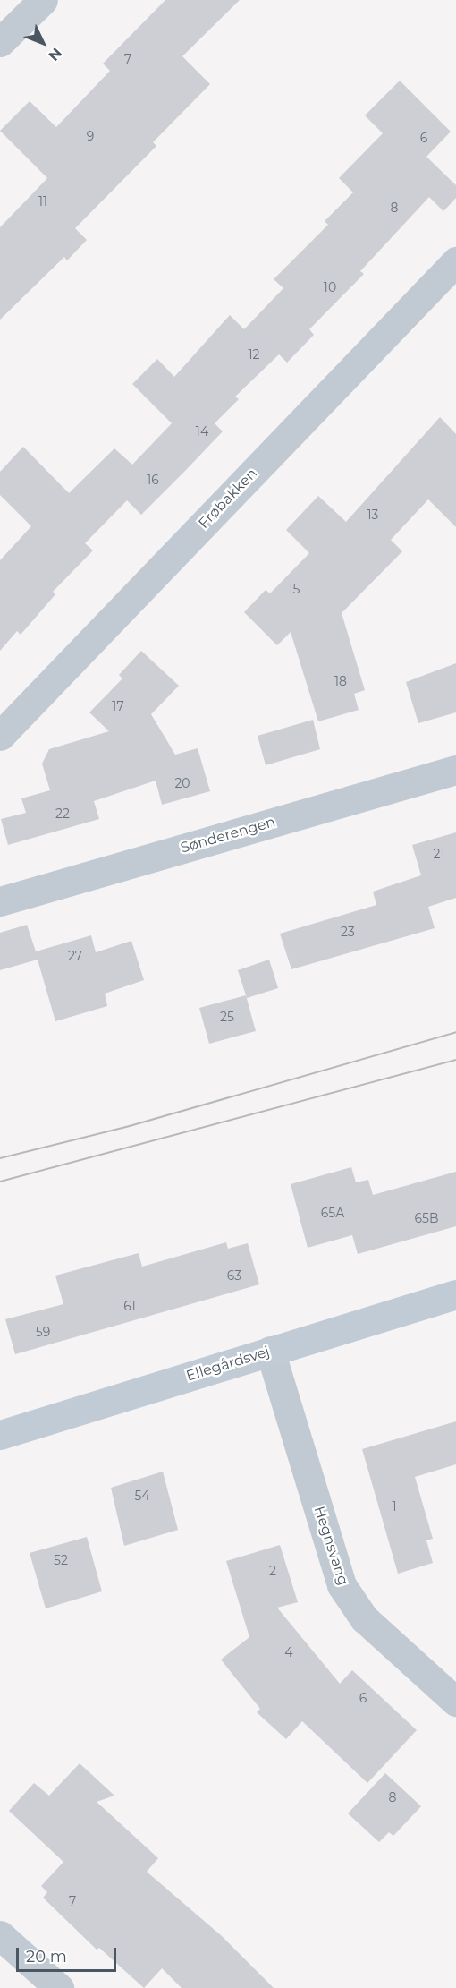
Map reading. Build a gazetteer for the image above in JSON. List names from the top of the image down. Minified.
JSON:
{"streets":{"street":["Frøbakken","Sønderengen","Ellegårdsvej","Hegnsvang"]},"crossings":[["Ellegårdsvej","Hegnsvang"]],"house_numbers":["7","9","6","11","8","10","12","14","16","13","15","18","17","20","22","21","23","27","25","65A","65B","63","61","59","54","1","52","2","4","6","8","7"],"scale_bar":"20 m","north":"bottom right"}
